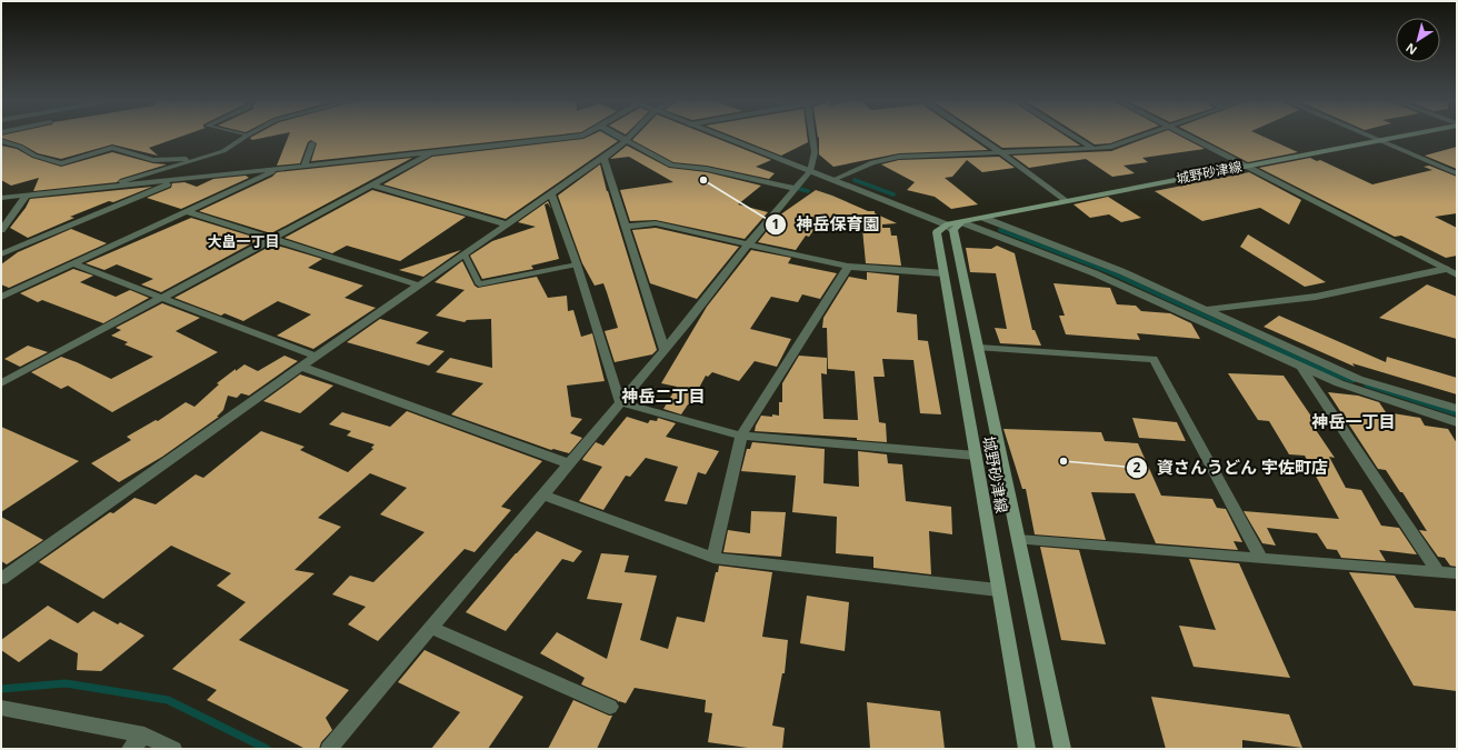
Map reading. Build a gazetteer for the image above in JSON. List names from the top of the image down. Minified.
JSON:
{"streets":{"main road":["城野砂津線"]},"districts":["大畠一丁目","神岳二丁目","神岳一丁目"],"places":["神岳保育園","資さんうどん 宇佐町店"],"north":"bottom left"}
